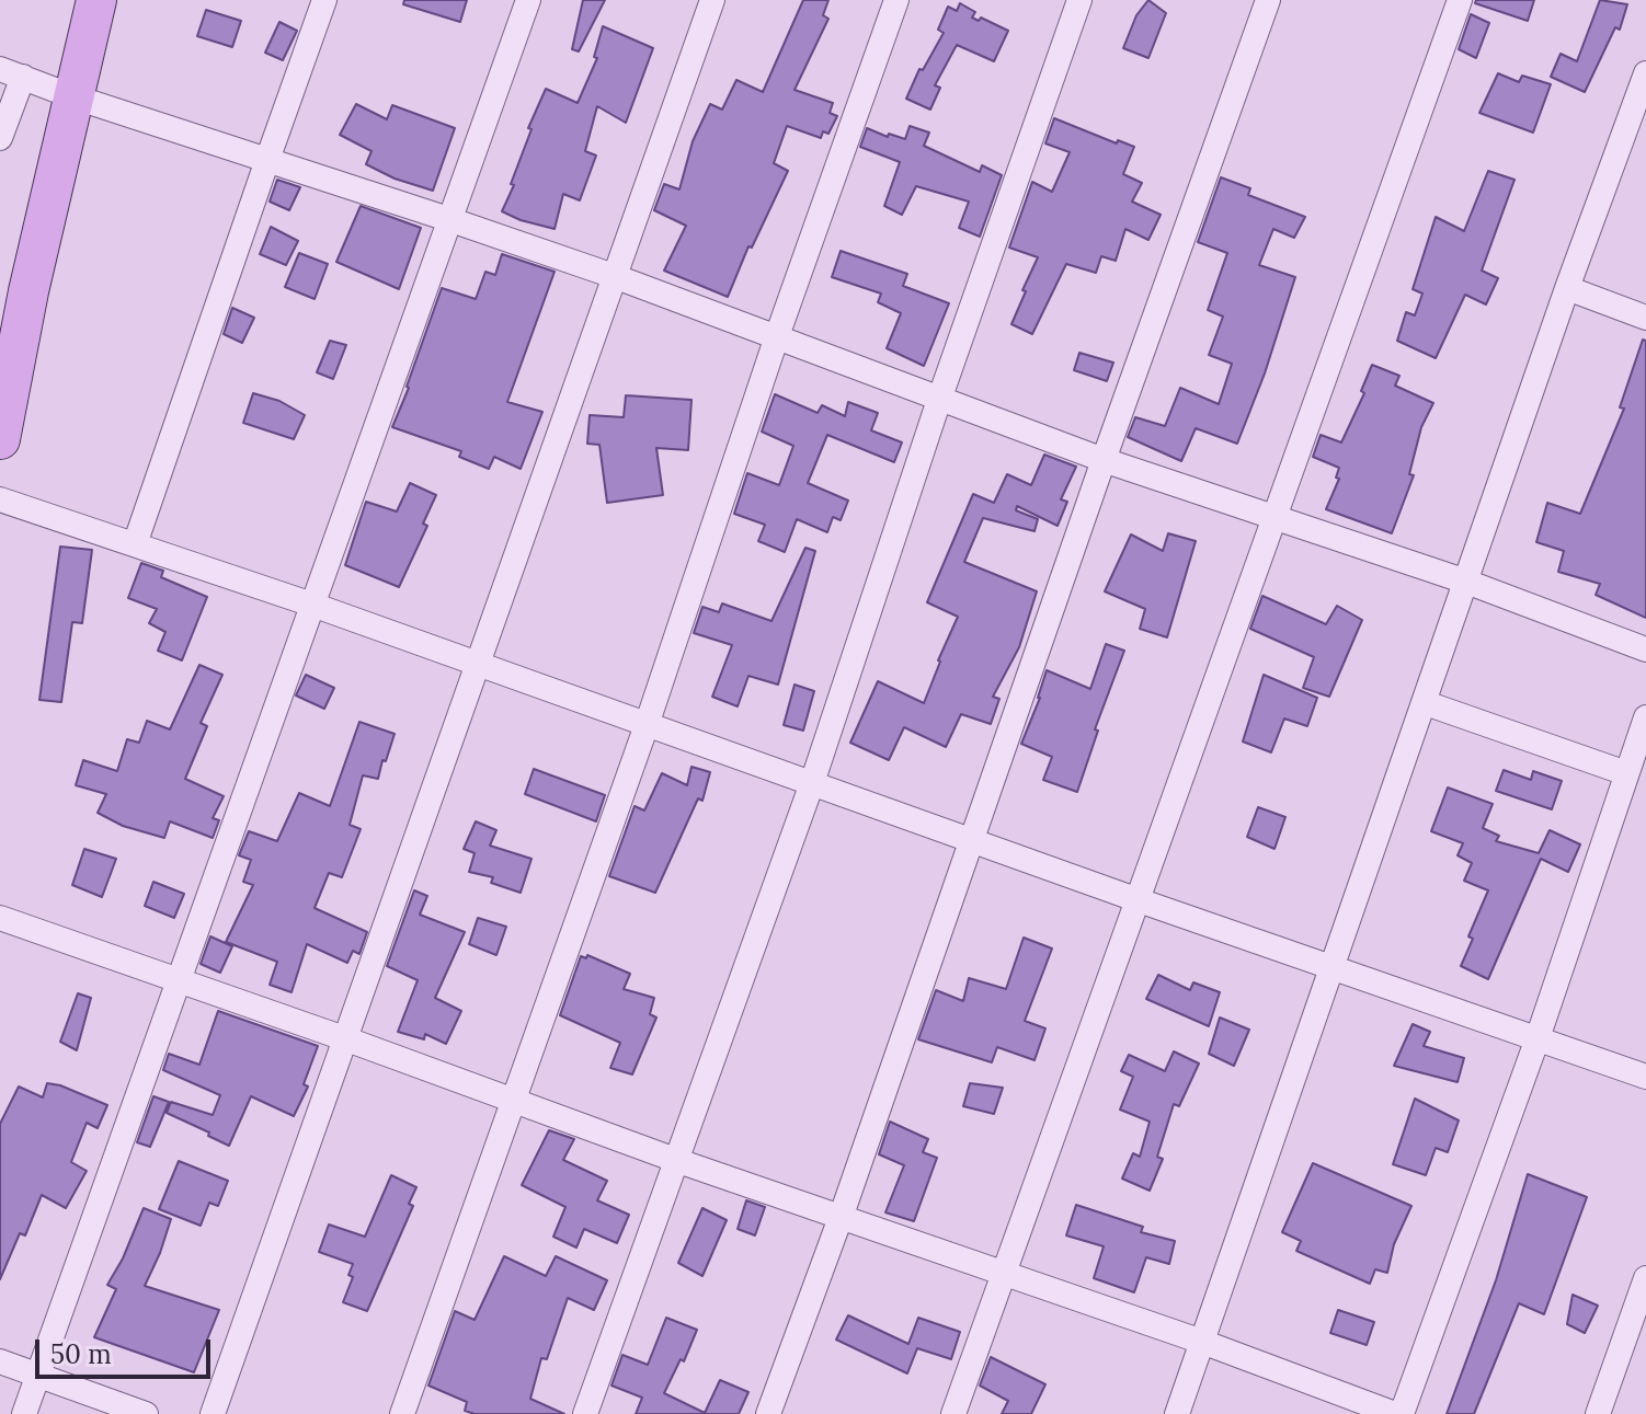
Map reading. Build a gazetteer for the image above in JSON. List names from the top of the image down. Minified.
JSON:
{"scale_bar":"50 m"}
